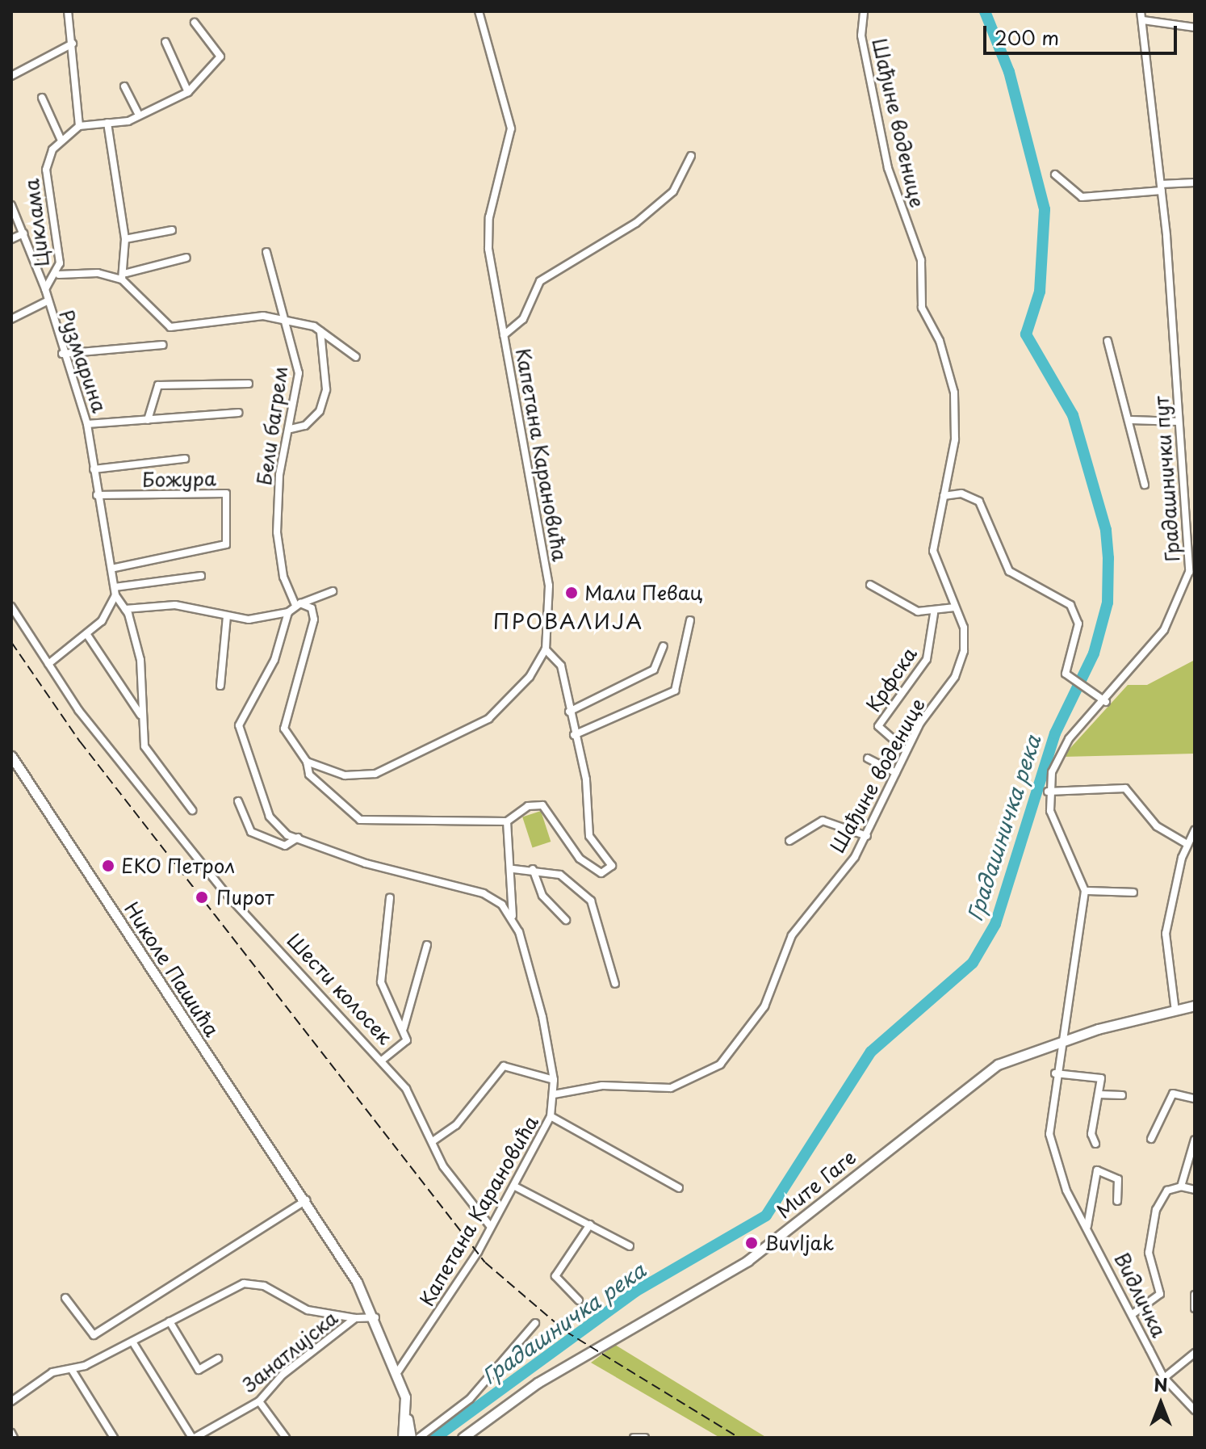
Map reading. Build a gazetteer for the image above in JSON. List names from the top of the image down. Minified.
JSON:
{"streets":{"main road":["Николе Пашића","Мите Гаге"],"street":["Шађине воденице","Циклама","Рузмарина","Бели багрем","Капетана Карановића","Божура","Градашнички пут","Крфска","Шести колосек","Видличка","Занатлијска"]},"crossings":[["Шађине воденице","Капетана Карановића"],["Шађине воденице","Крфска"],["Циклама","Рузмарина"],["Рузмарина","Божура"],["Капетана Карановића","Николе Пашића"],["Капетана Карановића","Шести колосек"],["Николе Пашића","Занатлијска"],["Мите Гаге","Видличка"]],"districts":["ПРОВАЛИЈА"],"water":["Градашничка река"],"places":["Мали Певац","ЕКО Петрол","Пирот","Buvljak"],"scale_bar":"200 m","north":"top"}
